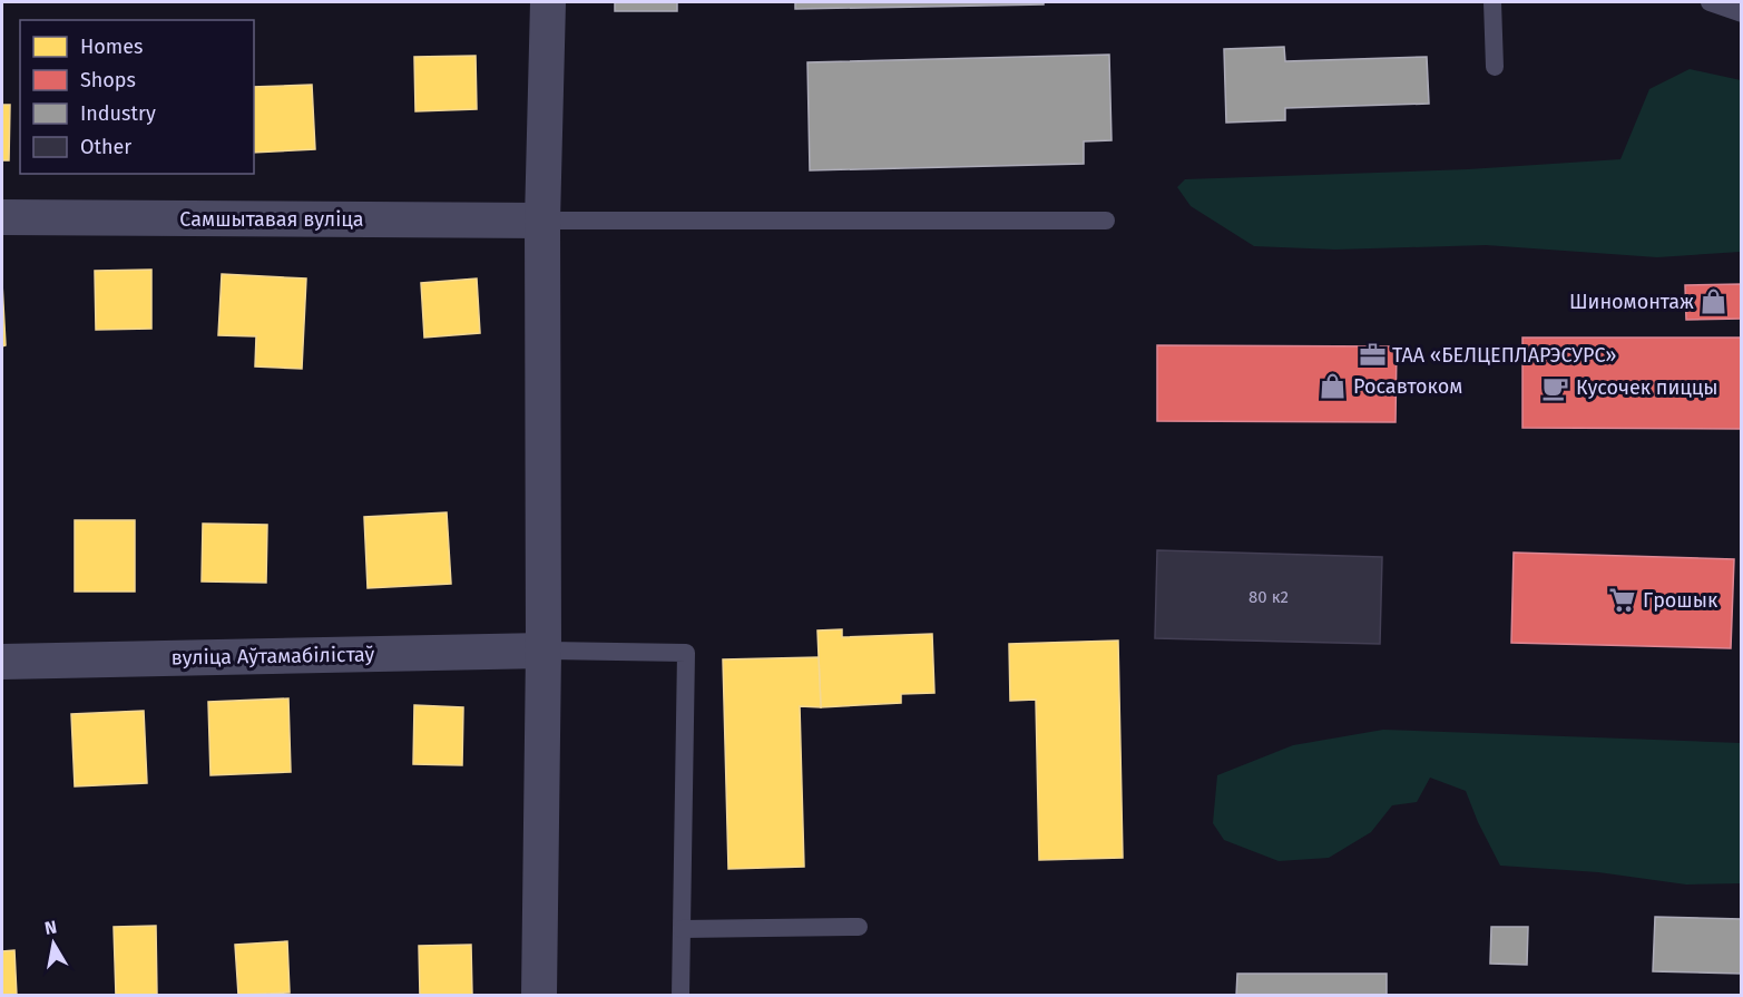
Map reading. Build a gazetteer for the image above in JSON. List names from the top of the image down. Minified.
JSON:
{"streets":{"street":["Самшытавая вуліца","вуліца Аўтамабілістаў"]},"places":{"shop":["Шиномонтаж","Росавтоком"],"office":["ТАА «БЕЛЦЕПЛАРЭСУРС»"],"cafe":["Кусочек пиццы"],"supermarket":["Грошык"]},"house_numbers":["80 к2"],"legend":["Homes","Shops","Industry","Other"],"north":"top"}
